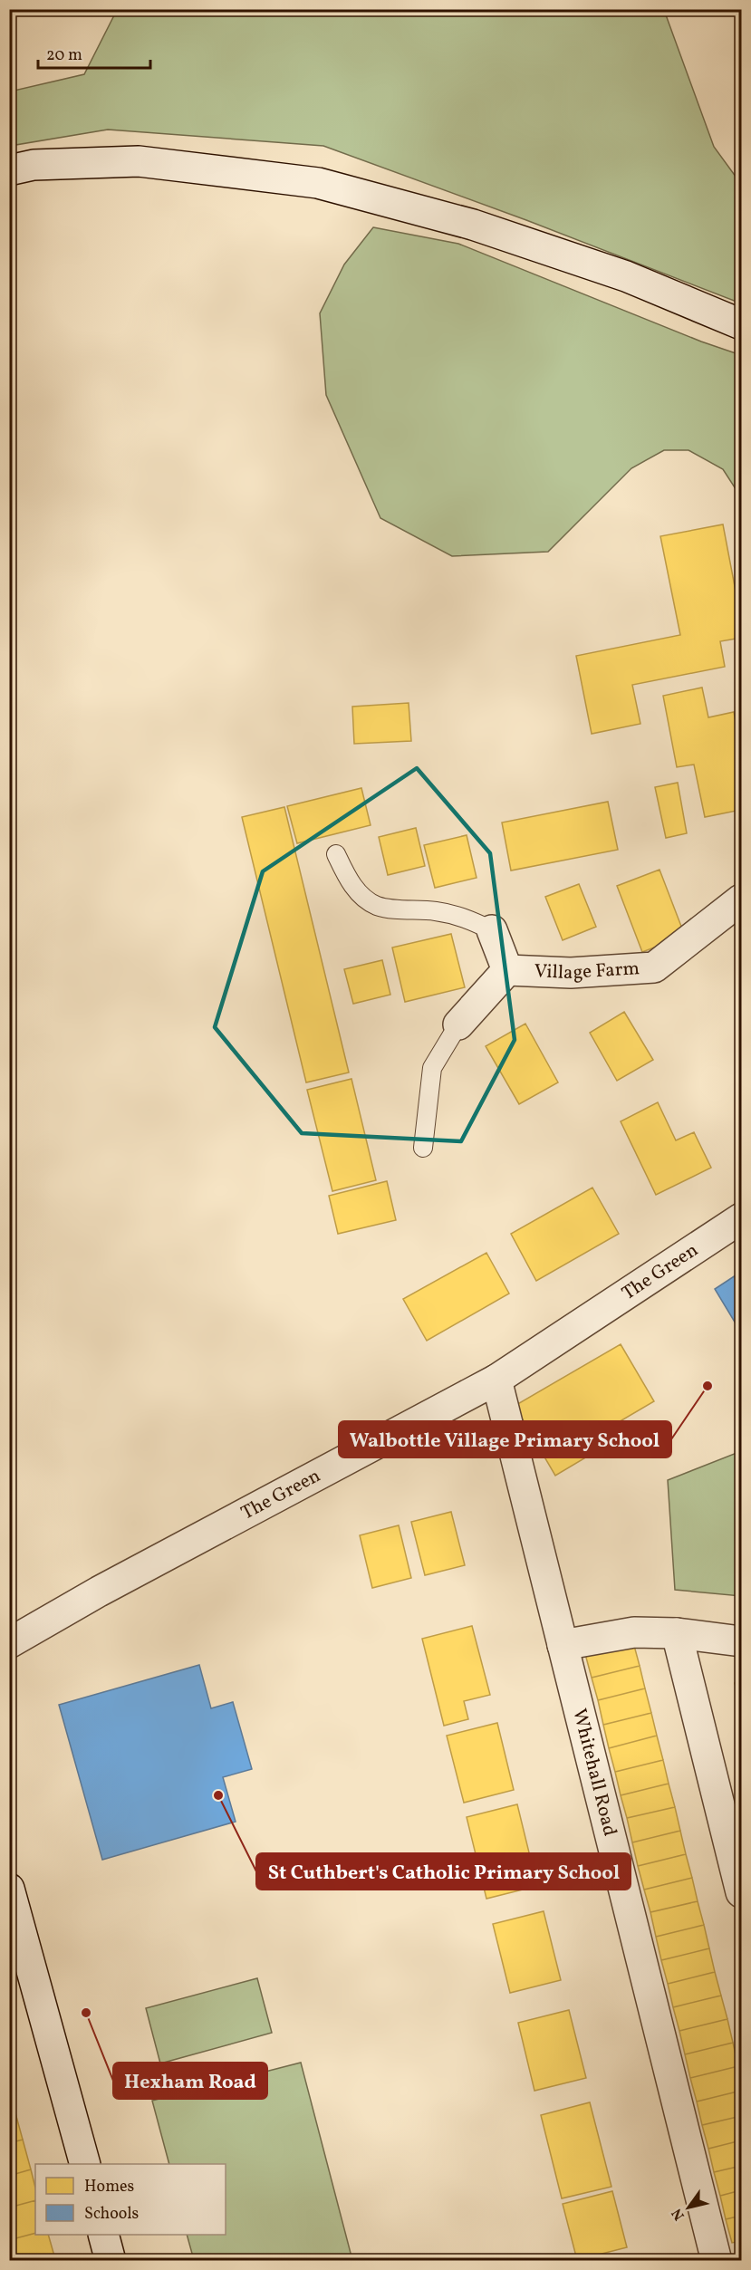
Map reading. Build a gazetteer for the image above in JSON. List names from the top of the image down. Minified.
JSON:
{"streets":{"street":["Village Farm","The Green","Whitehall Road"]},"crossings":[["The Green","Whitehall Road"]],"places":["Walbottle Village Primary School","St Cuthbert's Catholic Primary School","Hexham Road"],"legend":["Homes","Schools"],"scale_bar":"20 m","north":"bottom left"}
